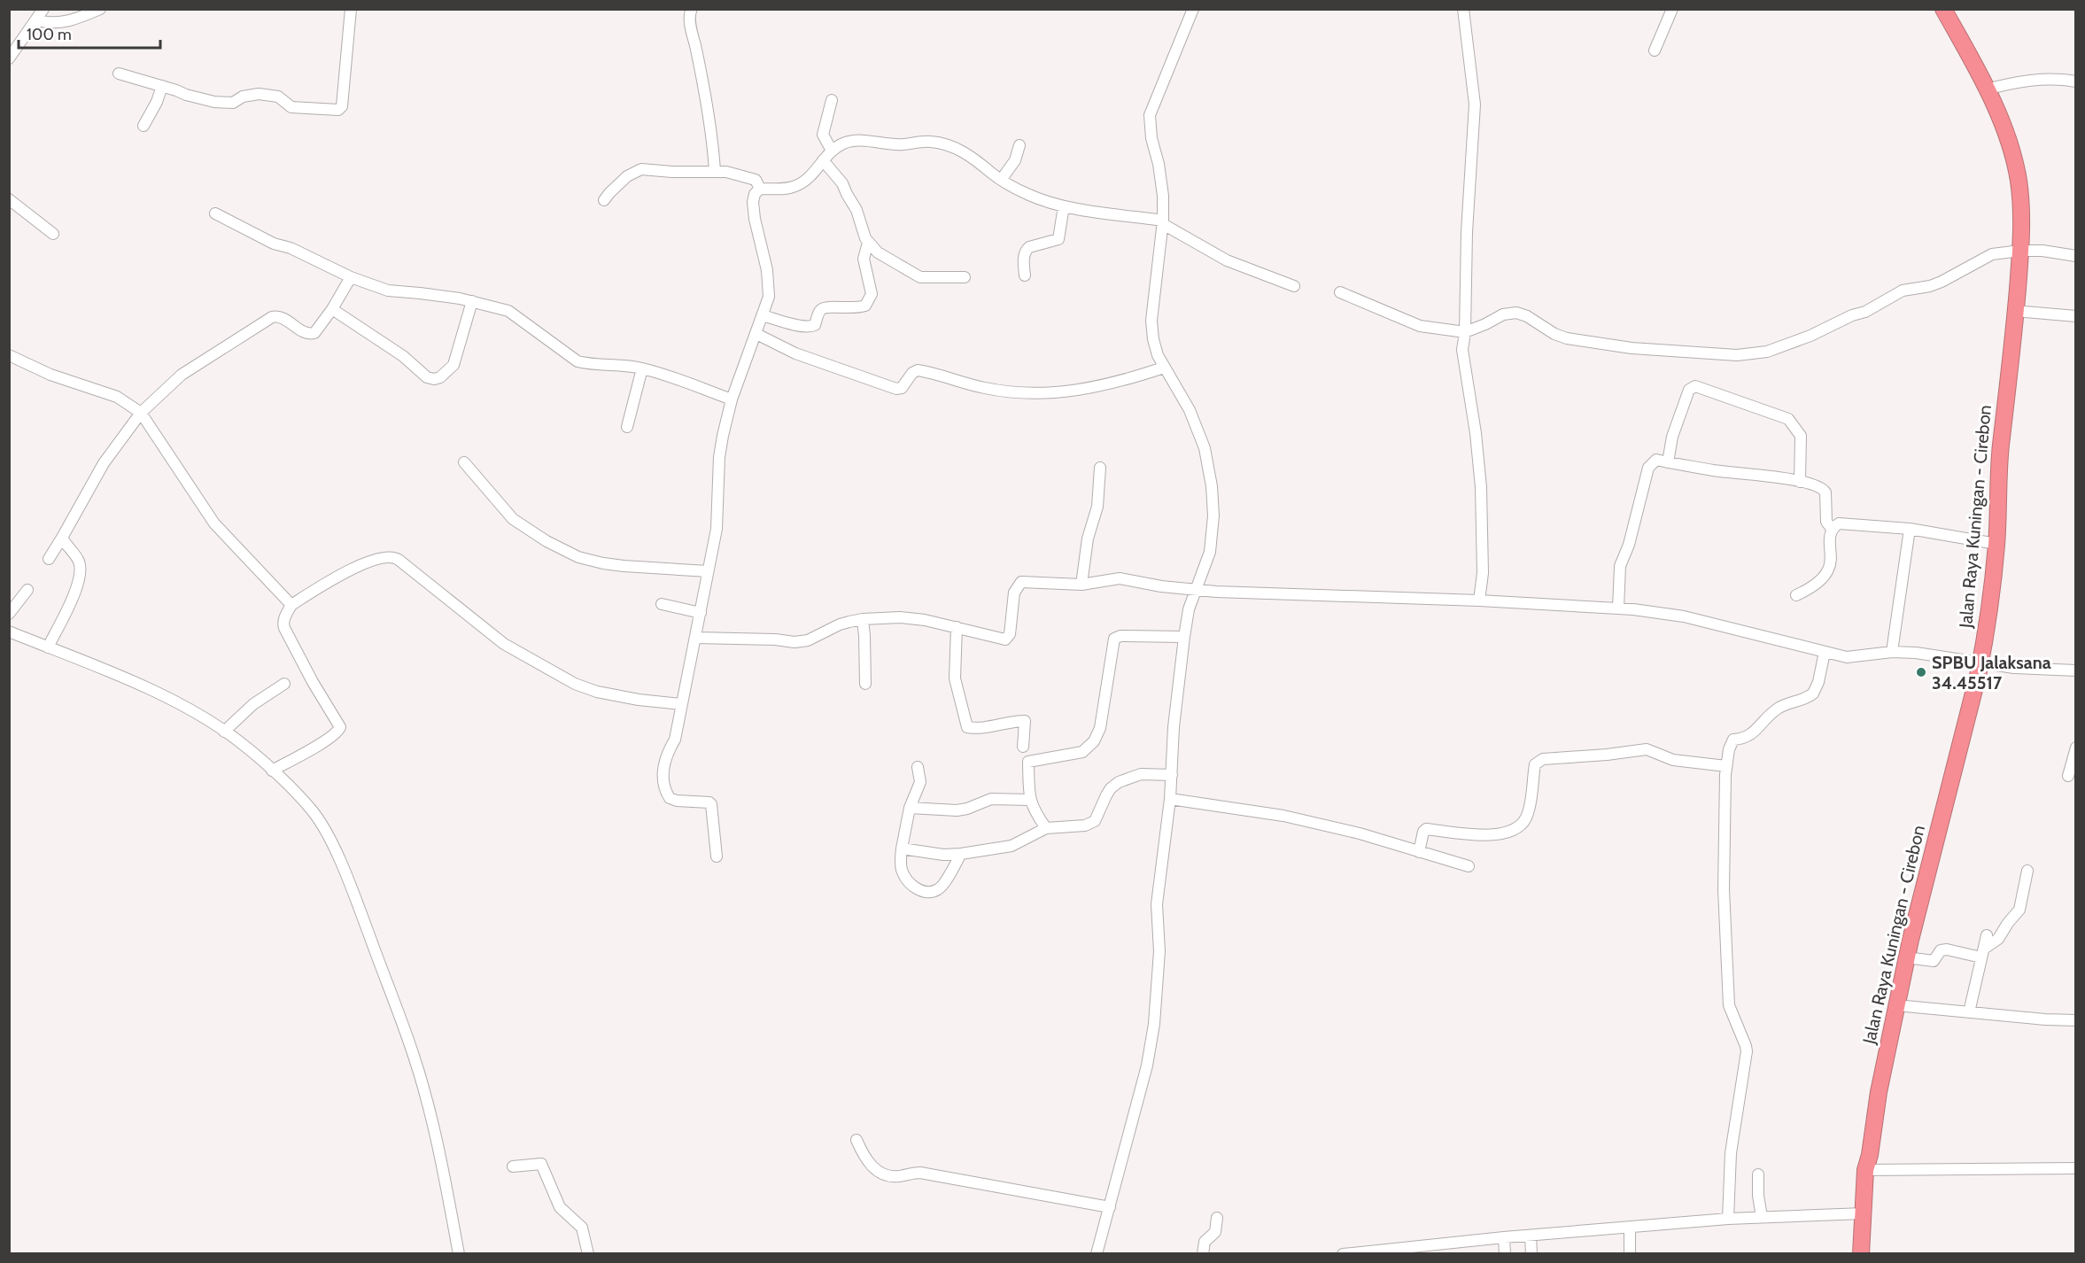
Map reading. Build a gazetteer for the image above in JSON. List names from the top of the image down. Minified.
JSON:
{"streets":{"highway":["Jalan Raya Kuningan - Cirebon"]},"places":["SPBU Jalaksana 34.45517"],"scale_bar":"100 m"}
